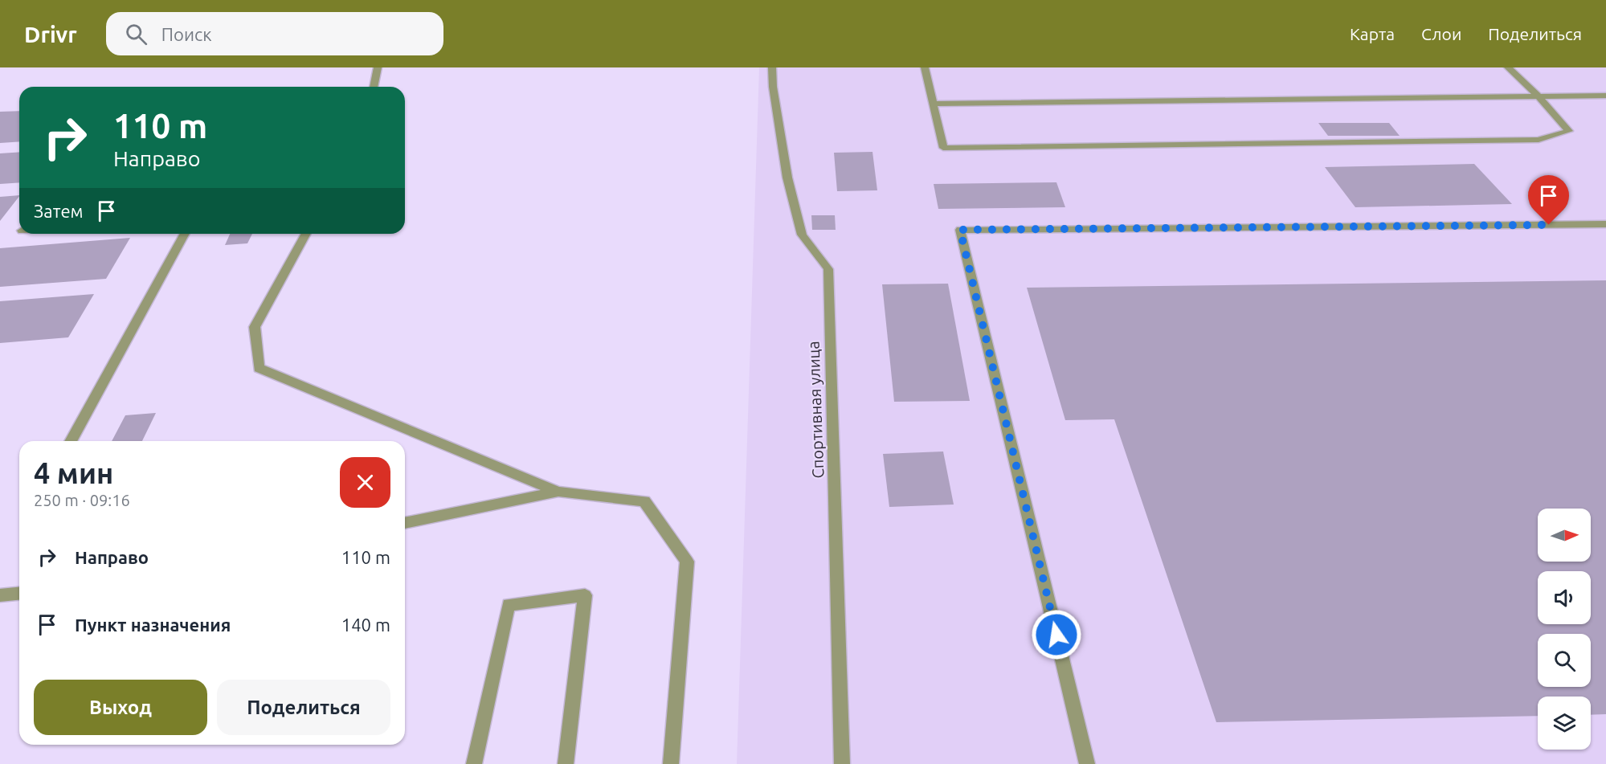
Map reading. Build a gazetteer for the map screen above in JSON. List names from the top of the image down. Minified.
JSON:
{"streets":{"street":["Спортивная улица"]},"north":"right","page":{"header":"Drivr","search":"Поиск","nav":["Карта","Слои","Поделиться"],"turn":["110 m","Направо"],"then":"Затем","heading":["4 мин","250 m · 09:16"],"list":[{"name":"Направо","value":"110 m"},{"name":"Пункт назначения","value":"140 m"}],"buttons":["Выход","Поделиться"]}}
